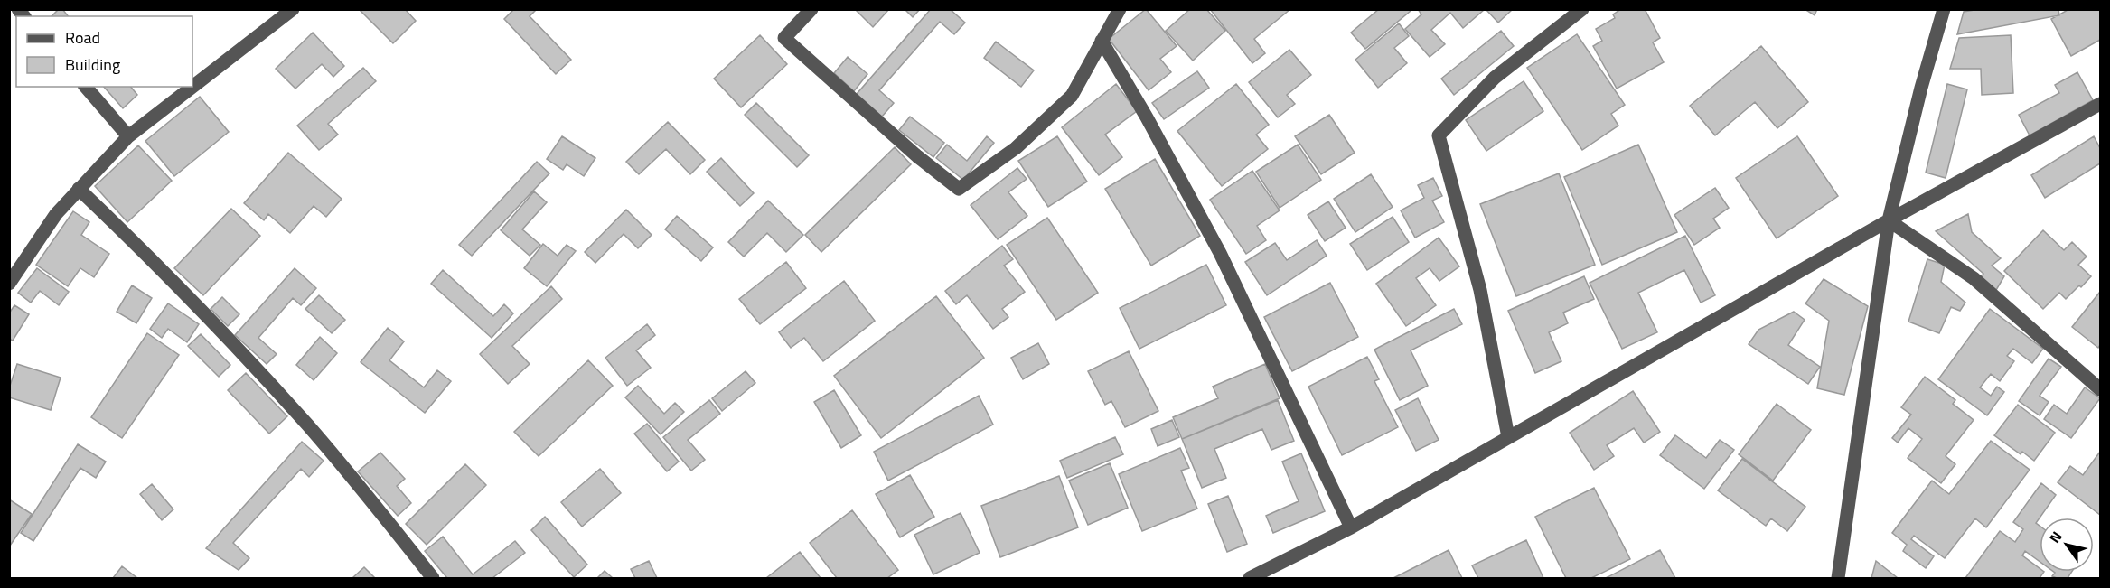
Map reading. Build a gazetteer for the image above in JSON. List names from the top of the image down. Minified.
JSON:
{"legend":["Road","Building"],"north":"top left"}
